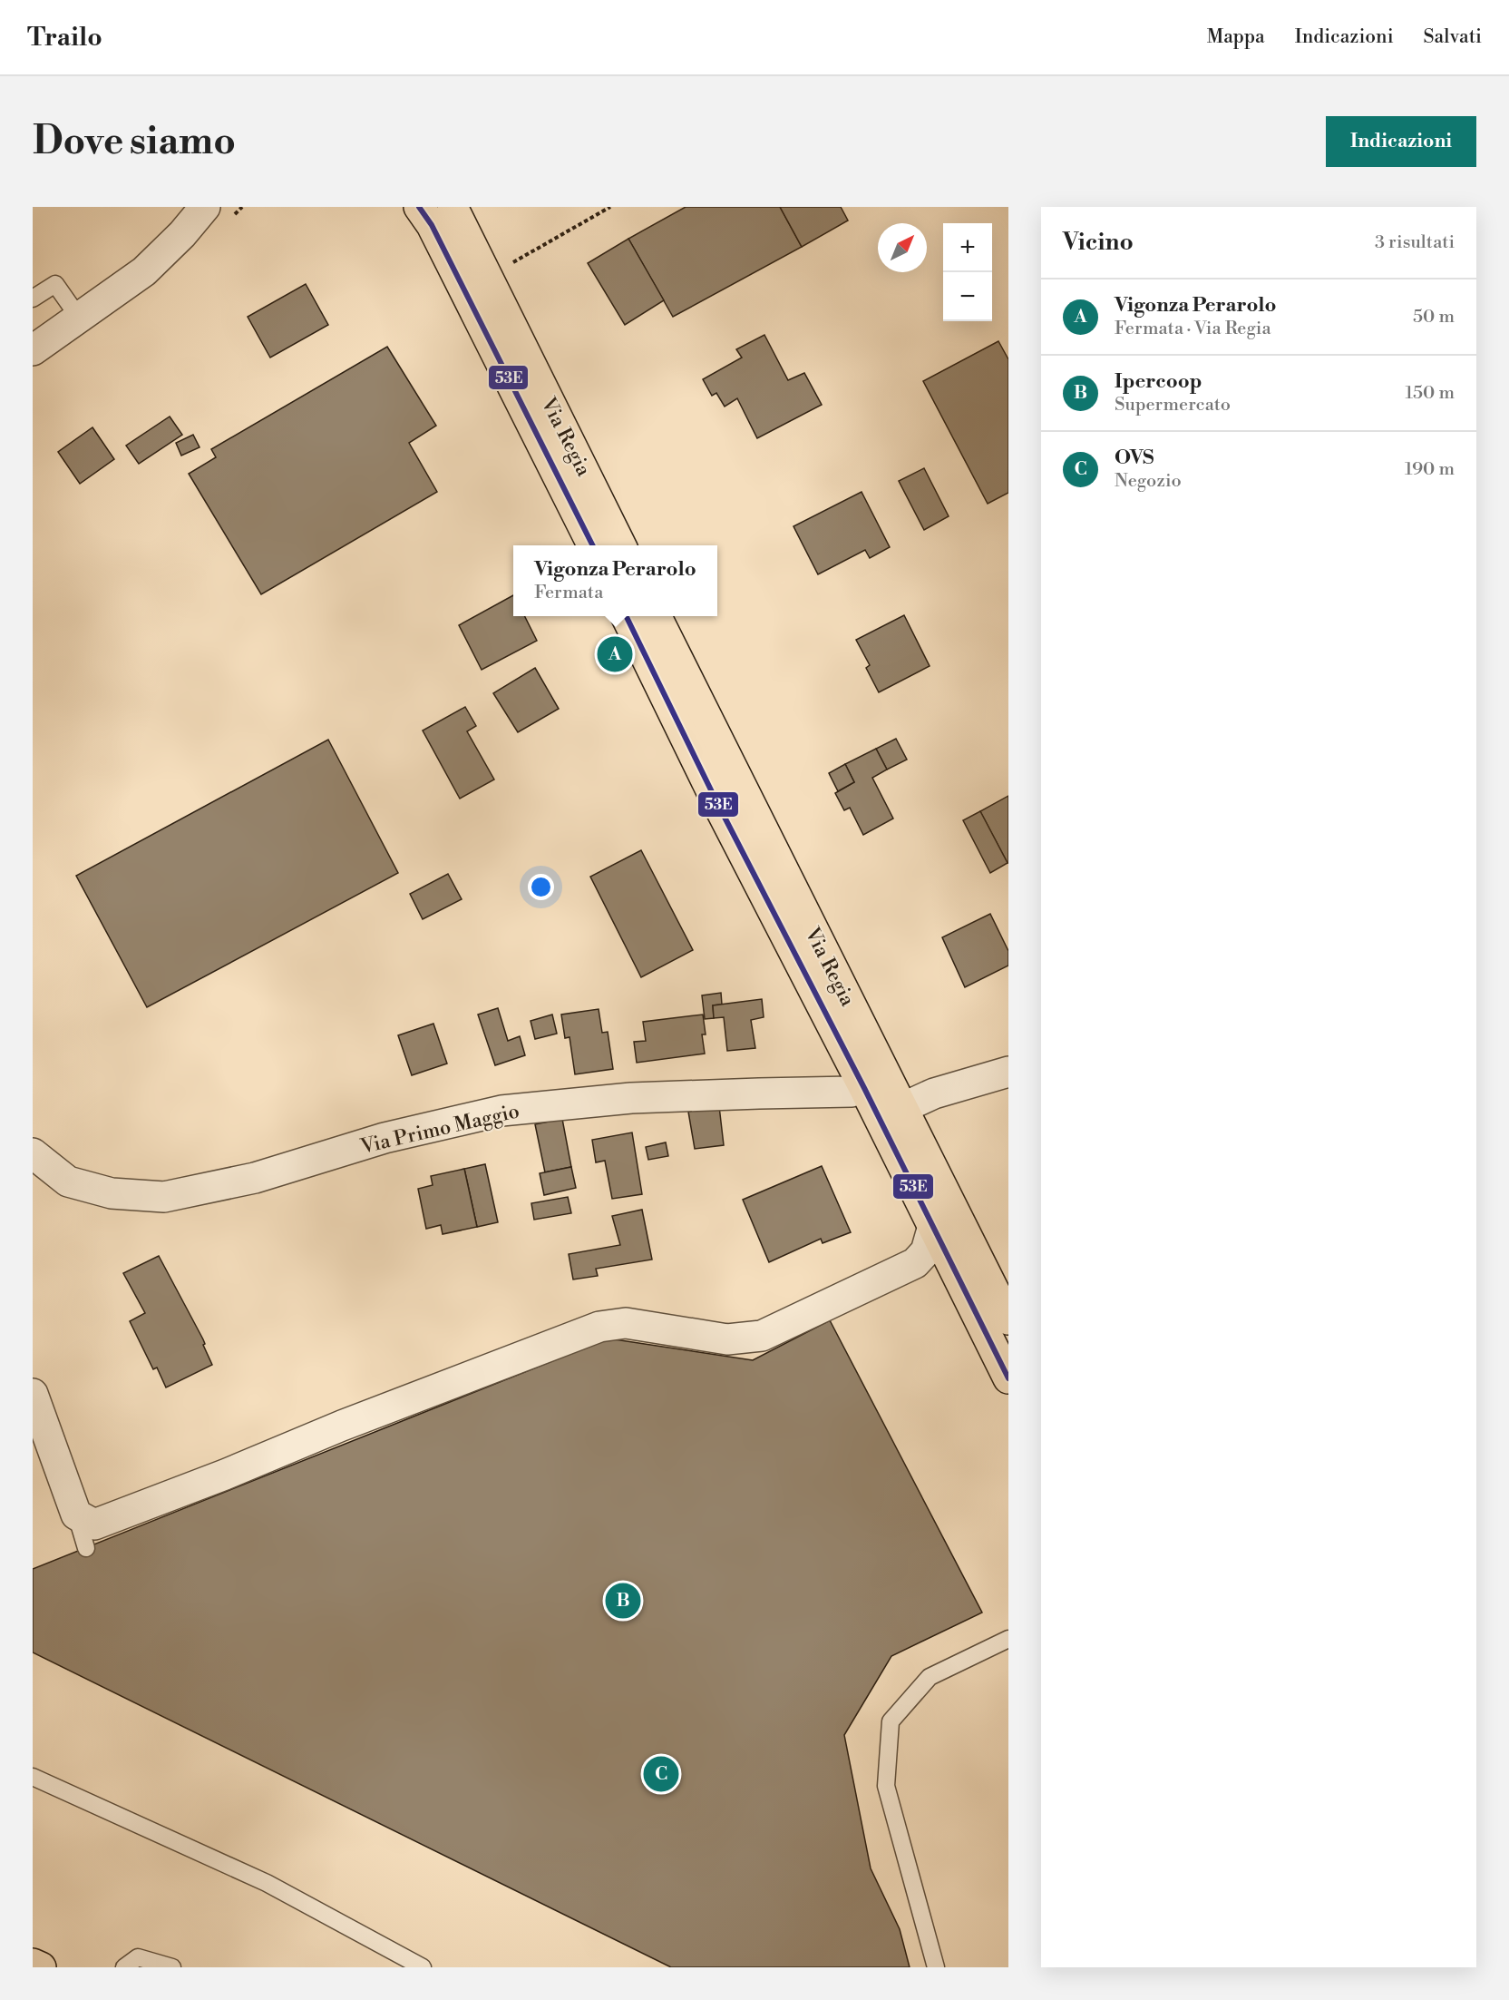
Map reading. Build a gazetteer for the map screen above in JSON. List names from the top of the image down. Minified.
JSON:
{"streets":{"main road":["Via Regia"],"street":["Via Primo Maggio"]},"crossings":[["Via Regia","Via Primo Maggio"]],"lines":["transit line 53E"],"north":"top right","page":{"header":"Trailo","nav":["Mappa","Indicazioni","Salvati"],"buttons":"Indicazioni","title":"Dove siamo","heading":["Vicino","3 risultati"],"map_buttons":["+","−"],"list":[{"mark":"A","name":"Vigonza Perarolo","note":"Fermata · Via Regia","value":"50 m"},{"mark":"B","name":"Ipercoop","note":"Supermercato","value":"150 m"},{"mark":"C","name":"OVS","note":"Negozio","value":"190 m"}],"popup":["Vigonza Perarolo","Fermata"],"pins":["A","B","C"]}}
